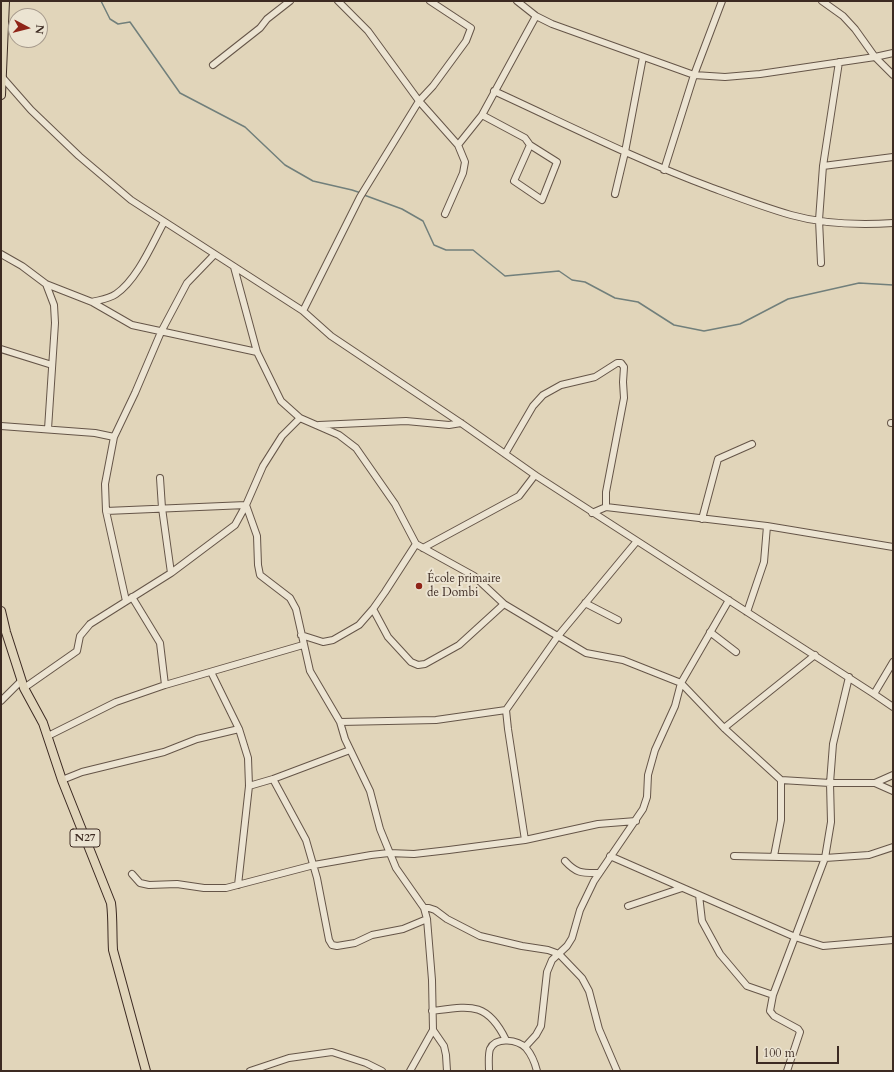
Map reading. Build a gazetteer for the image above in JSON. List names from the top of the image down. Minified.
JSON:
{"streets":{"main road":["N27"]},"places":["École primaire de Dombi"],"scale_bar":"100 m","north":"right"}
